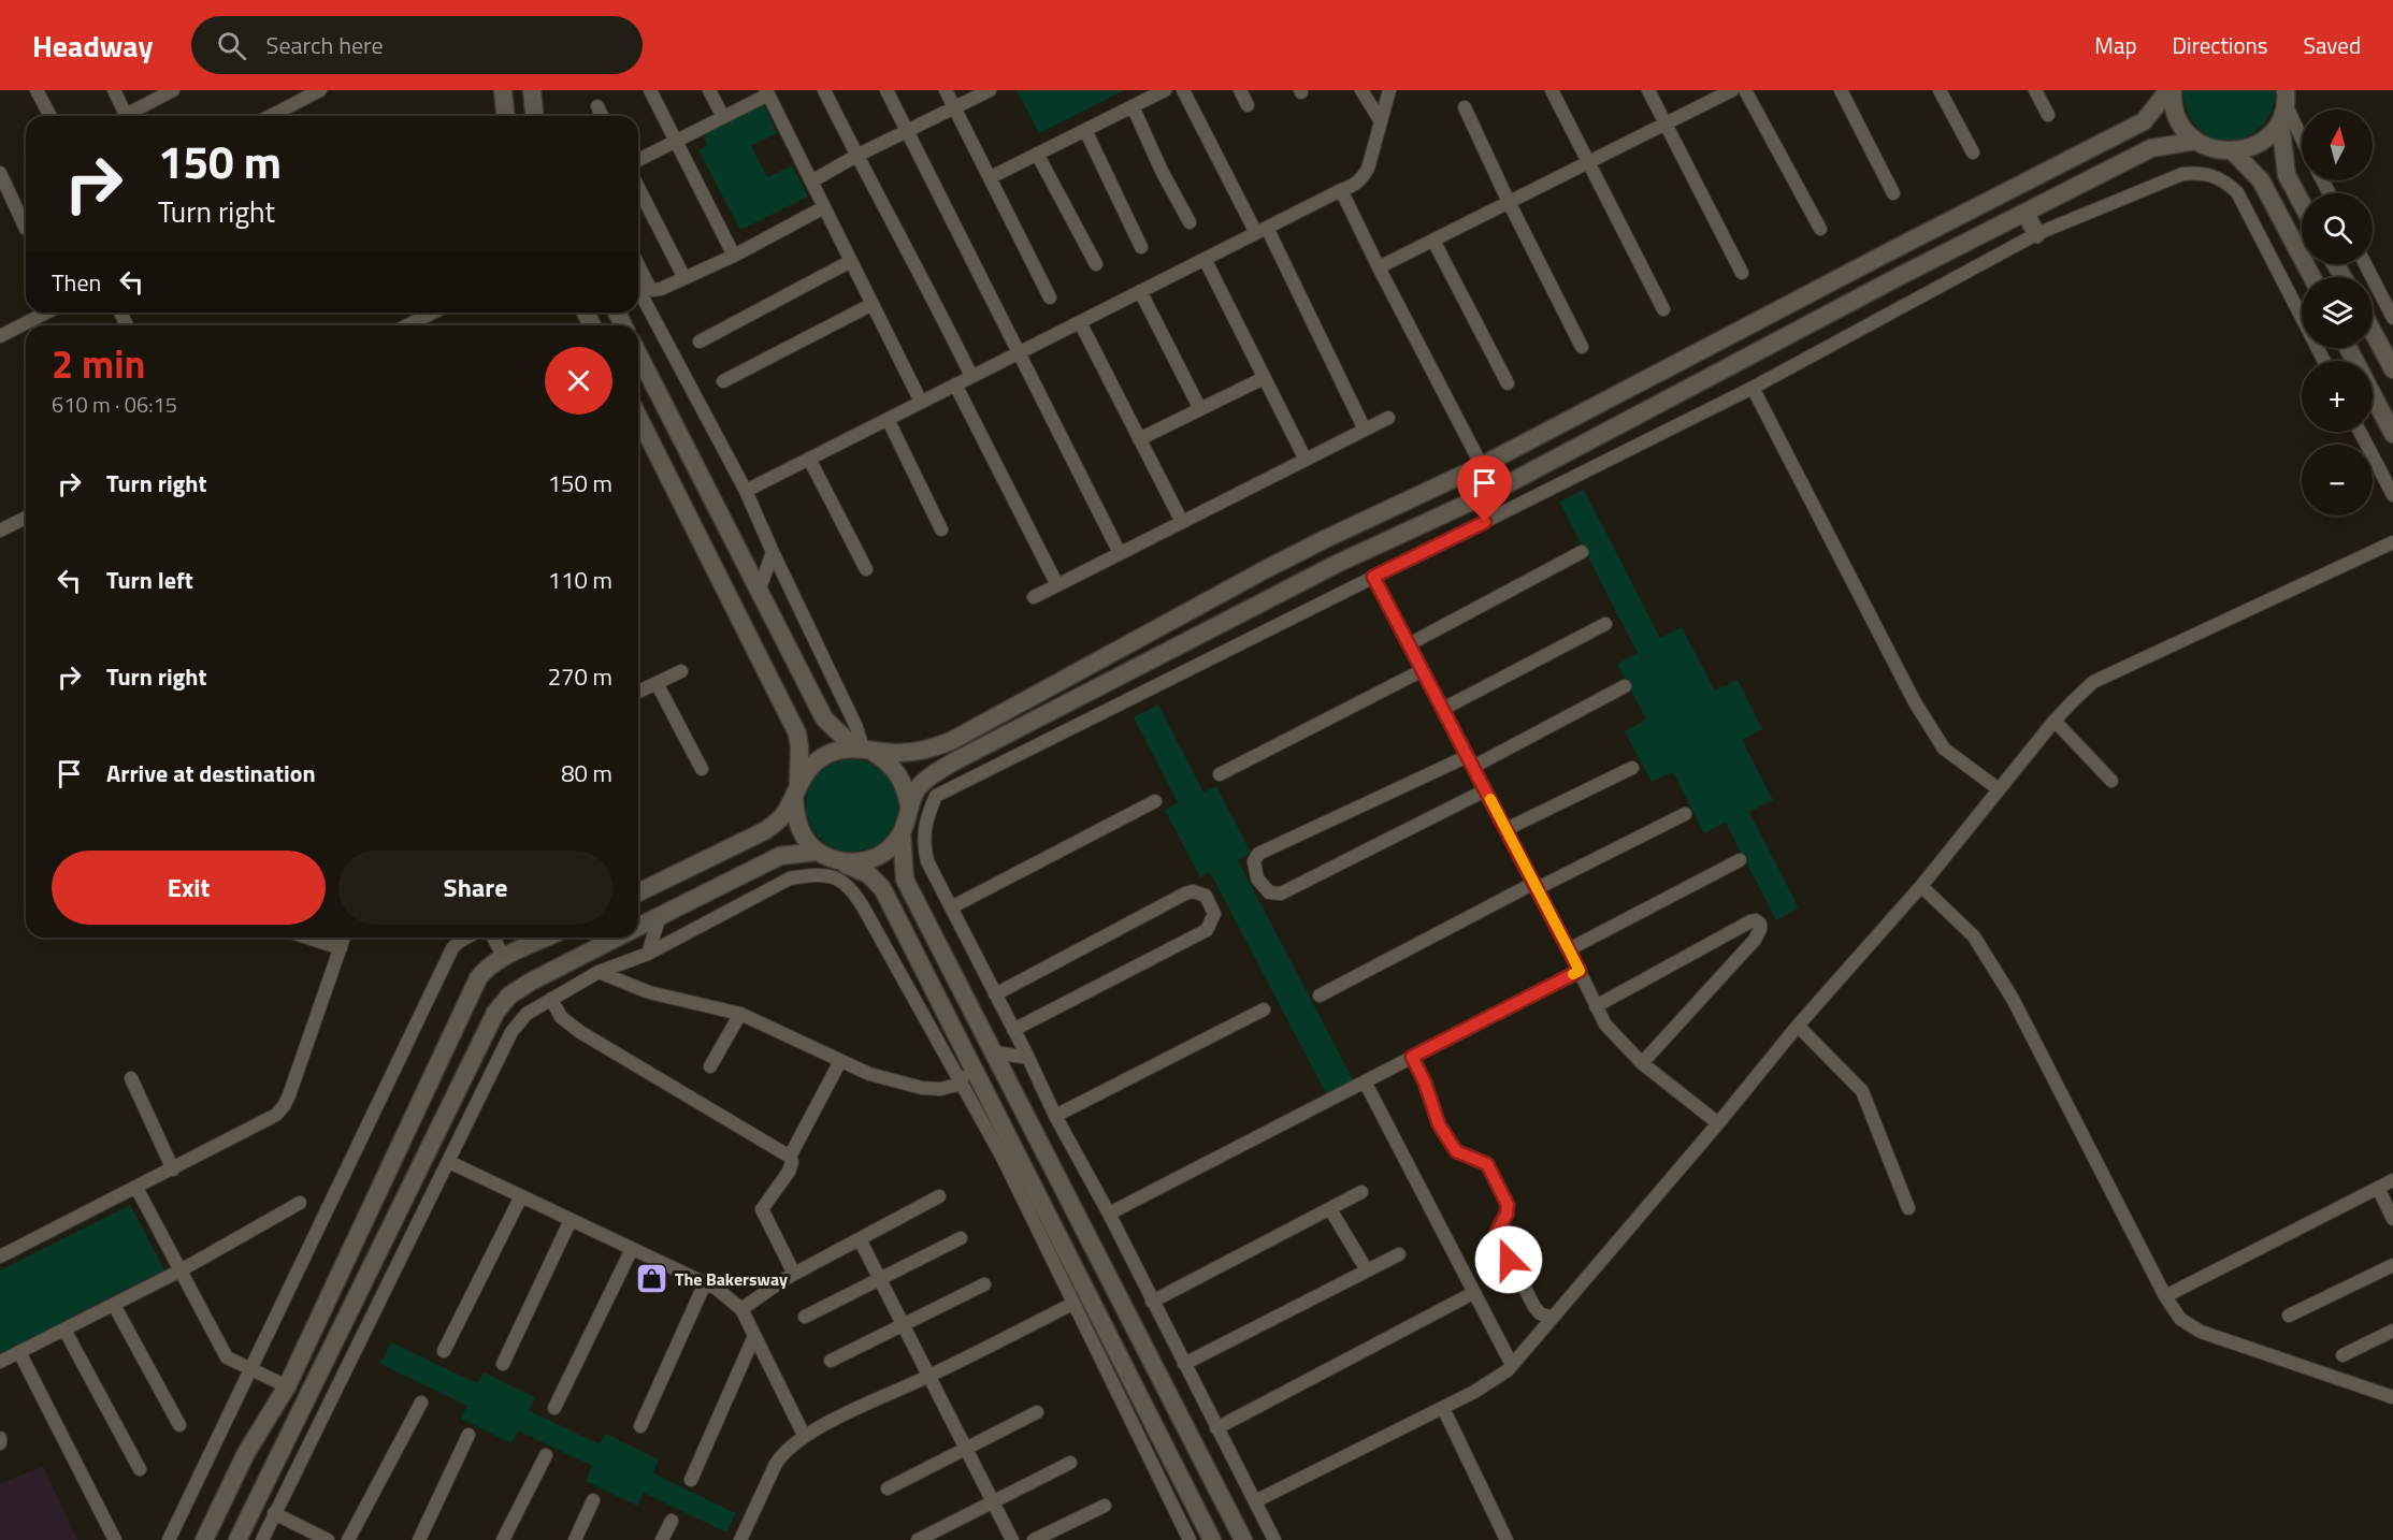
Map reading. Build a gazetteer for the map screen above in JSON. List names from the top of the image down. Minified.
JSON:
{"places":{"shop":["The Bakersway"]},"north":"top","page":{"header":"Headway","search":"Search here","nav":["Map","Directions","Saved"],"map_buttons":["+","−"],"turn":["150 m","Turn right"],"then":"Then","heading":["2 min","610 m · 06:15"],"list":[{"name":"Turn right","value":"150 m"},{"name":"Turn left","value":"110 m"},{"name":"Turn right","value":"270 m"},{"name":"Arrive at destination","value":"80 m"}],"buttons":["Exit","Share"]}}
